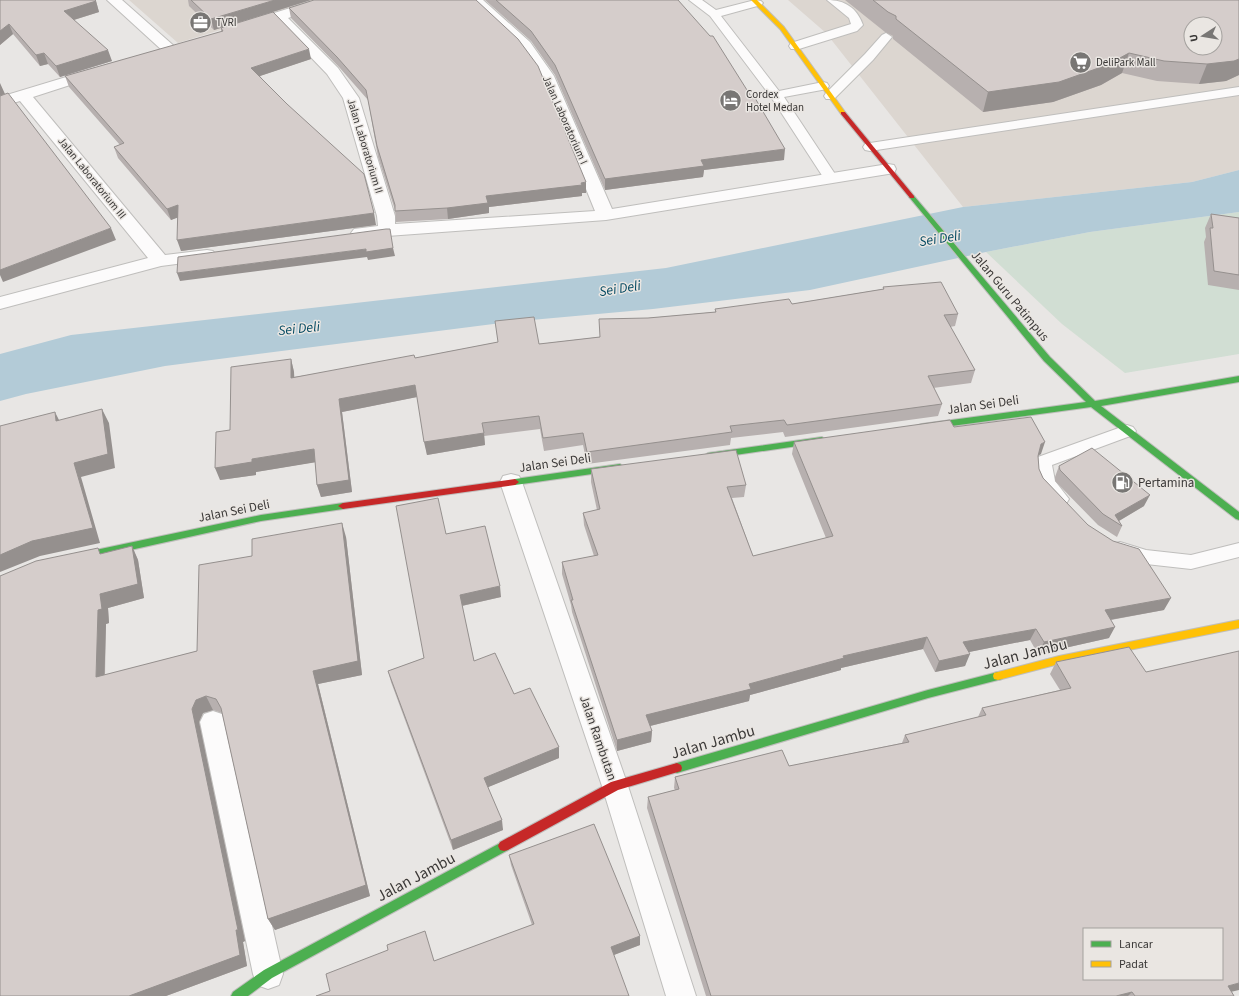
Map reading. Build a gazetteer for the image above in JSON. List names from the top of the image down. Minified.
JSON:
{"streets":{"street":["Jalan Laboratorium I","Jalan Laboratorium II","Jalan Laboratorium III","Jalan Guru Patimpus","Jalan Sei Deli","Jalan Jambu","Jalan Rambutan"]},"crossings":[["Jalan Guru Patimpus","Jalan Sei Deli"],["Jalan Sei Deli","Jalan Rambutan"],["Jalan Jambu","Jalan Rambutan"]],"water":["Sei Deli"],"places":{"office":["TVRI"],"supermarket":["DeliPark Mall"],"hotel":["Cordex Hotel Medan"],"fuel station":["Pertamina"]},"legend":["Lancar","Padat"],"north":"left"}
